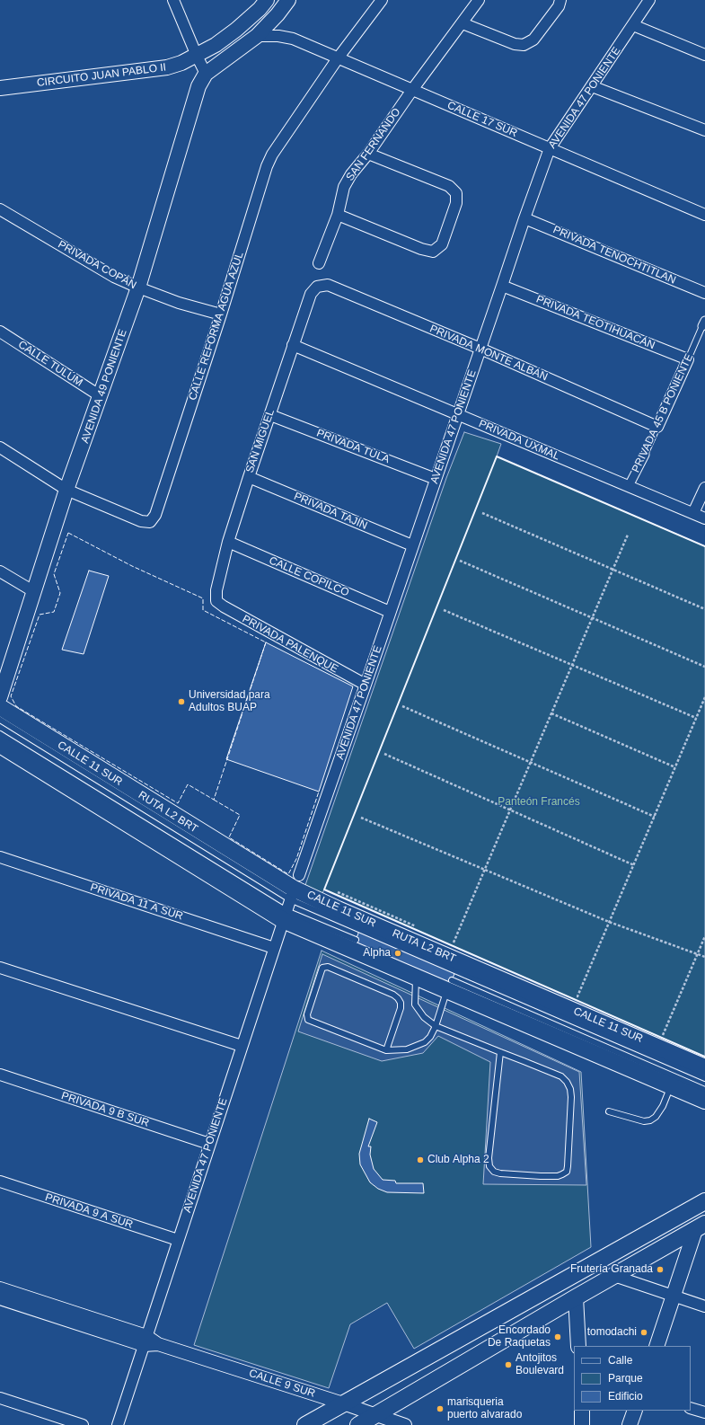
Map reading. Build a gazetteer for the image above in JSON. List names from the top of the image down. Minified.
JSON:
{"streets":{"main road":["CIRCUITO JUAN PABLO II","AVENIDA 49 PONIENTE","CALLE 11 SUR"],"street":["AVENIDA 47 PONIENTE","CALLE 17 SUR","SAN FERNANDO","PRIVADA TENOCHTITLAN","PRIVADA COPÁN","PRIVADA TEOTIHUACÁN","CALLE REFORMA AGUA AZUL","PRIVADA MONTE ALBÁN","CALLE TULÚM","PRIVADA 45 B PONIENTE","PRIVADA UXMAL","SAN MIGUEL","PRIVADA TULA","PRIVADA TAJÍN","CALLE COPILCO","PRIVADA PALENQUE","PRIVADA 11 A SUR","PRIVADA 9 B SUR","PRIVADA 9 A SUR","CALLE 9 SUR"],"lane":["RUTA L2 BRT"]},"crossings":[["AVENIDA 47 PONIENTE","CALLE 17 SUR"],["AVENIDA 47 PONIENTE","PRIVADA TENOCHTITLAN"],["AVENIDA 47 PONIENTE","PRIVADA TEOTIHUACÁN"],["AVENIDA 47 PONIENTE","PRIVADA MONTE ALBÁN"],["AVENIDA 47 PONIENTE","PRIVADA UXMAL"],["AVENIDA 47 PONIENTE","PRIVADA TULA"],["AVENIDA 47 PONIENTE","PRIVADA TAJÍN"],["AVENIDA 47 PONIENTE","CALLE COPILCO"],["AVENIDA 47 PONIENTE","PRIVADA PALENQUE"],["AVENIDA 47 PONIENTE","CALLE 11 SUR"],["AVENIDA 47 PONIENTE","RUTA L2 BRT"],["AVENIDA 47 PONIENTE","PRIVADA 11 A SUR"],["AVENIDA 47 PONIENTE","PRIVADA 9 B SUR"],["AVENIDA 47 PONIENTE","PRIVADA 9 A SUR"],["AVENIDA 47 PONIENTE","CALLE 9 SUR"],["CALLE 17 SUR","SAN FERNANDO"],["CALLE 17 SUR","CALLE REFORMA AGUA AZUL"],["PRIVADA COPÁN","CALLE REFORMA AGUA AZUL"],["PRIVADA COPÁN","AVENIDA 49 PONIENTE"],["PRIVADA TEOTIHUACÁN","PRIVADA 45 B PONIENTE"],["CALLE REFORMA AGUA AZUL","AVENIDA 49 PONIENTE"],["PRIVADA MONTE ALBÁN","PRIVADA 45 B PONIENTE"],["PRIVADA MONTE ALBÁN","SAN MIGUEL"],["CALLE TULÚM","AVENIDA 49 PONIENTE"],["PRIVADA 45 B PONIENTE","PRIVADA UXMAL"],["PRIVADA UXMAL","SAN MIGUEL"],["SAN MIGUEL","PRIVADA TULA"],["SAN MIGUEL","PRIVADA TAJÍN"],["SAN MIGUEL","CALLE COPILCO"],["SAN MIGUEL","PRIVADA PALENQUE"],["CALLE 11 SUR","RUTA L2 BRT"]],"parks":["Panteón Francés"],"places":["Universidad para Adultos BUAP","Alpha","Club Alpha 2","Frutería Granada","tomodachi","Encordado De Raquetas","Antojitos Boulevard","marisqueria puerto alvarado"],"legend":["Calle","Parque","Edificio"]}
